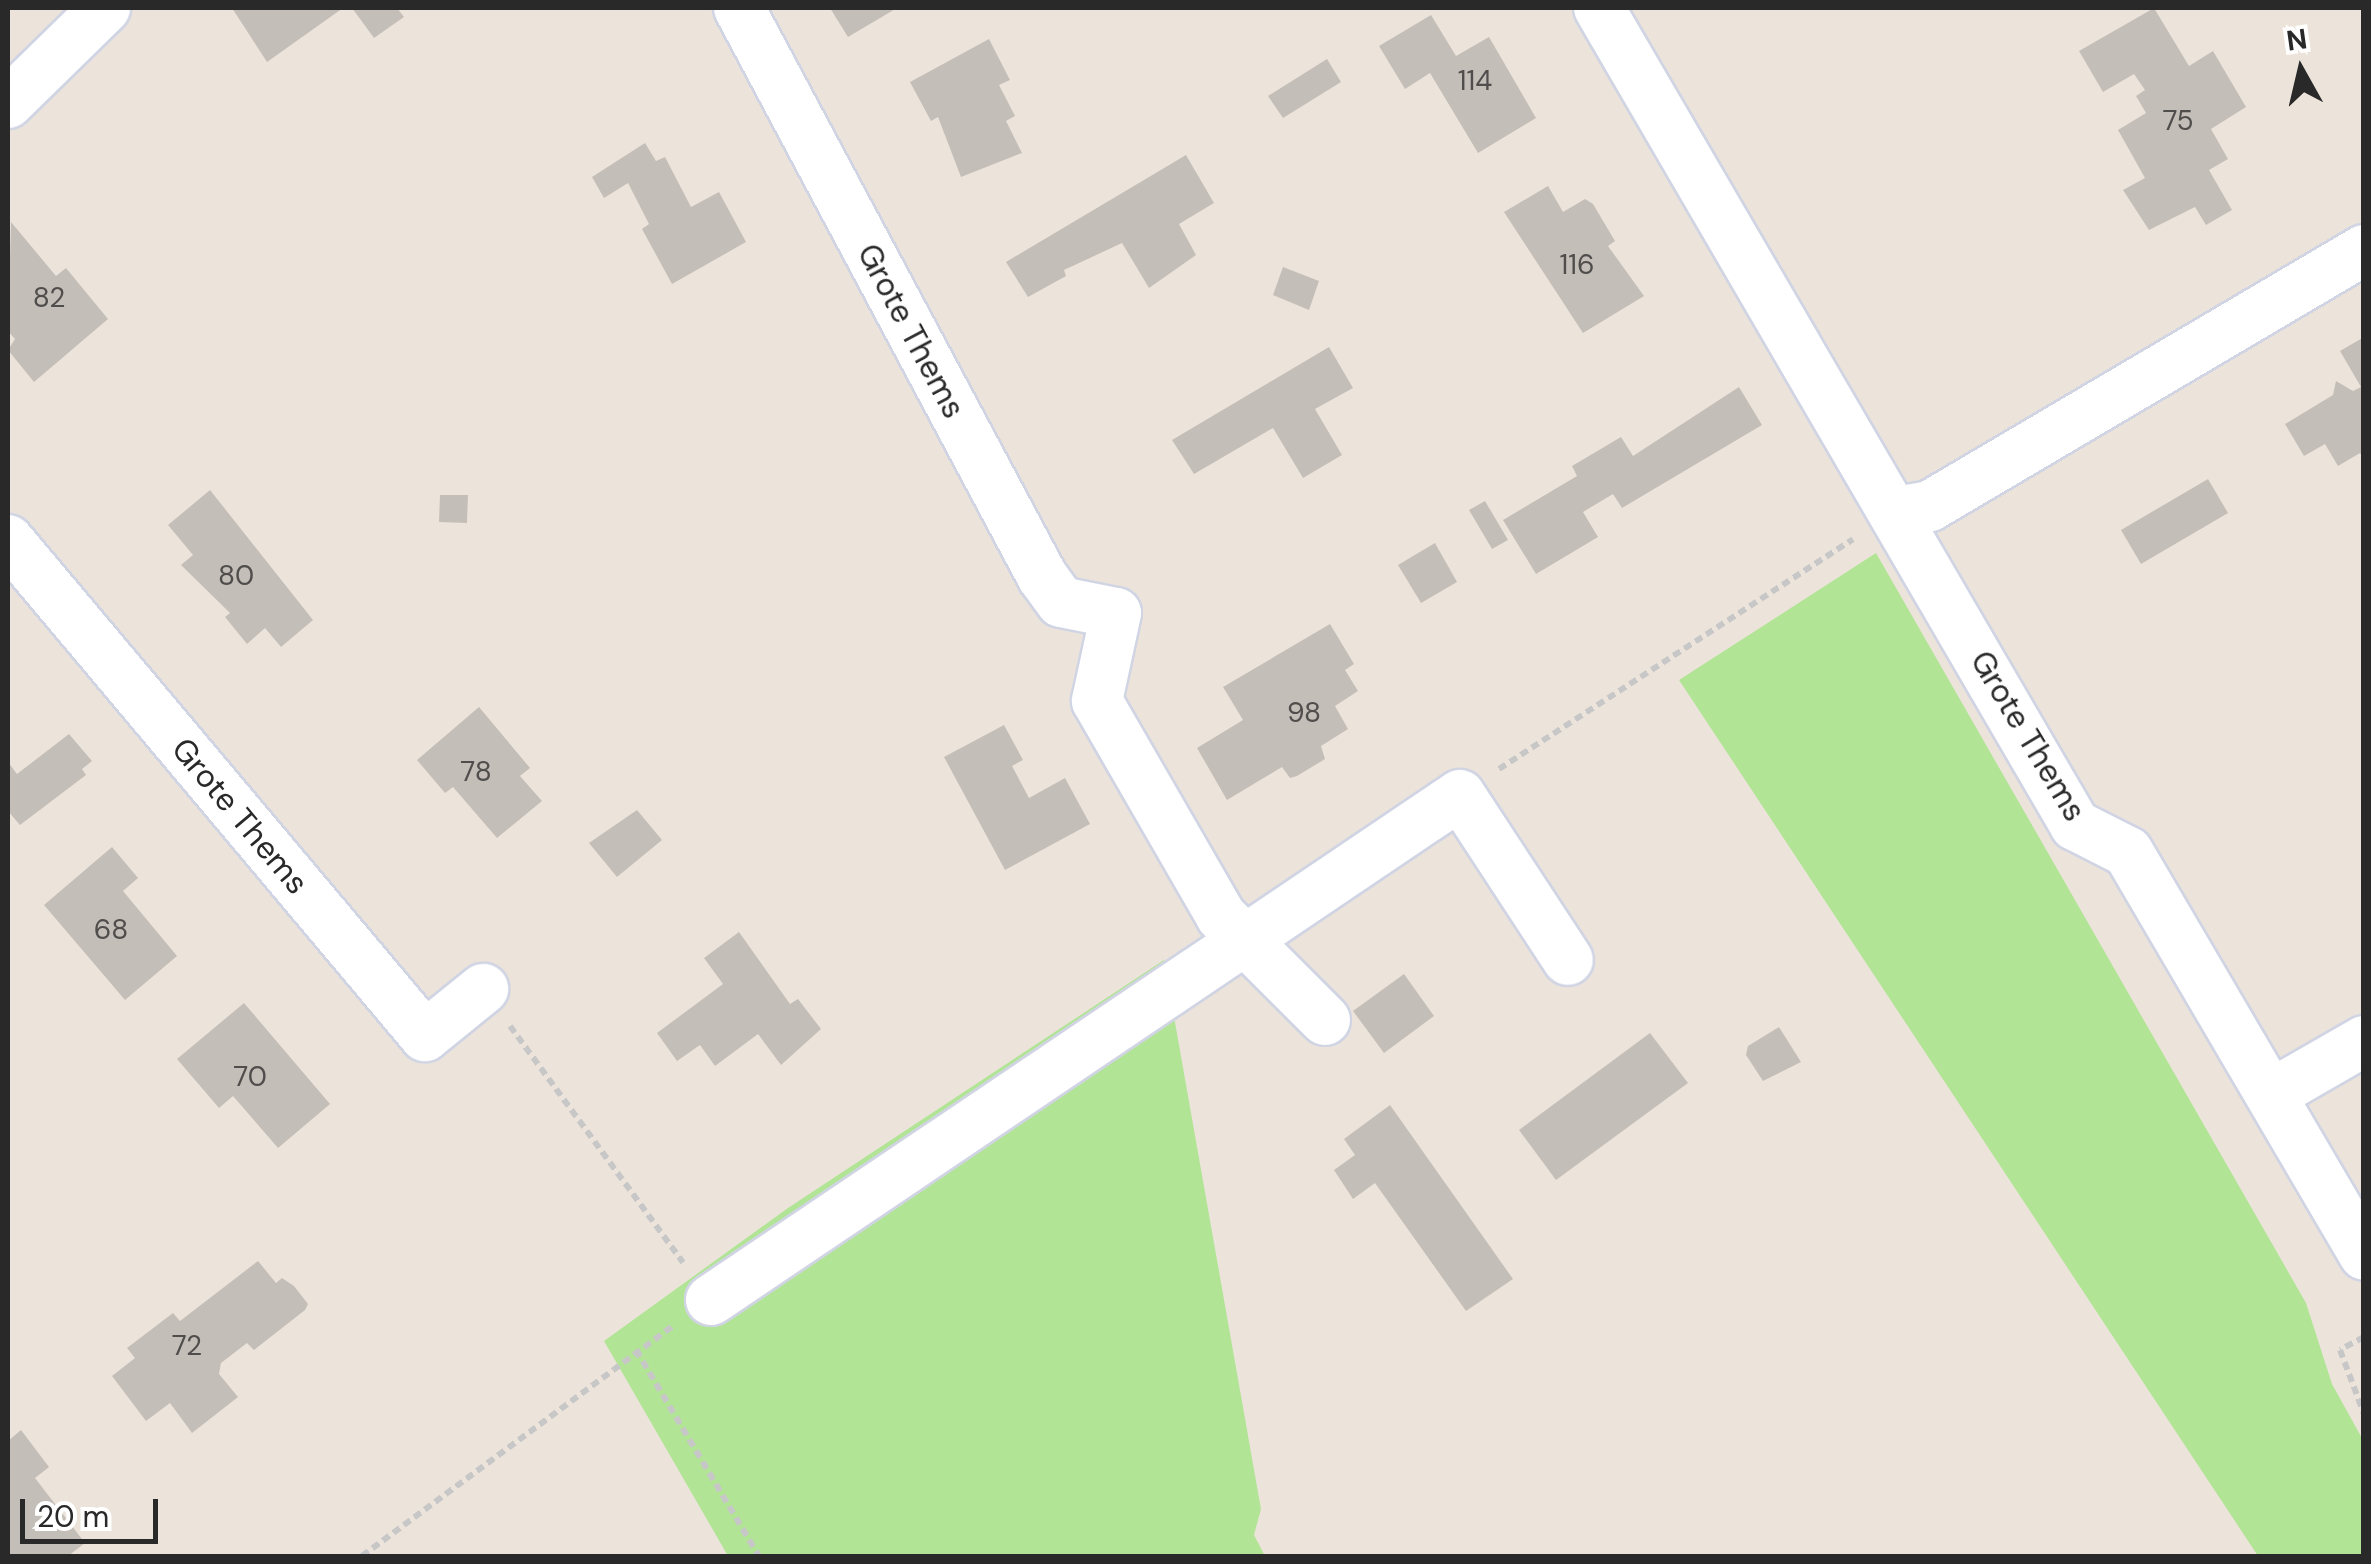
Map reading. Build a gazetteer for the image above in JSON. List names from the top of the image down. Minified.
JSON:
{"streets":{"street":["Grote Thems"]},"house_numbers":["114","75","116","82","80","98","78","68","70","72"],"scale_bar":"20 m","north":"top"}
